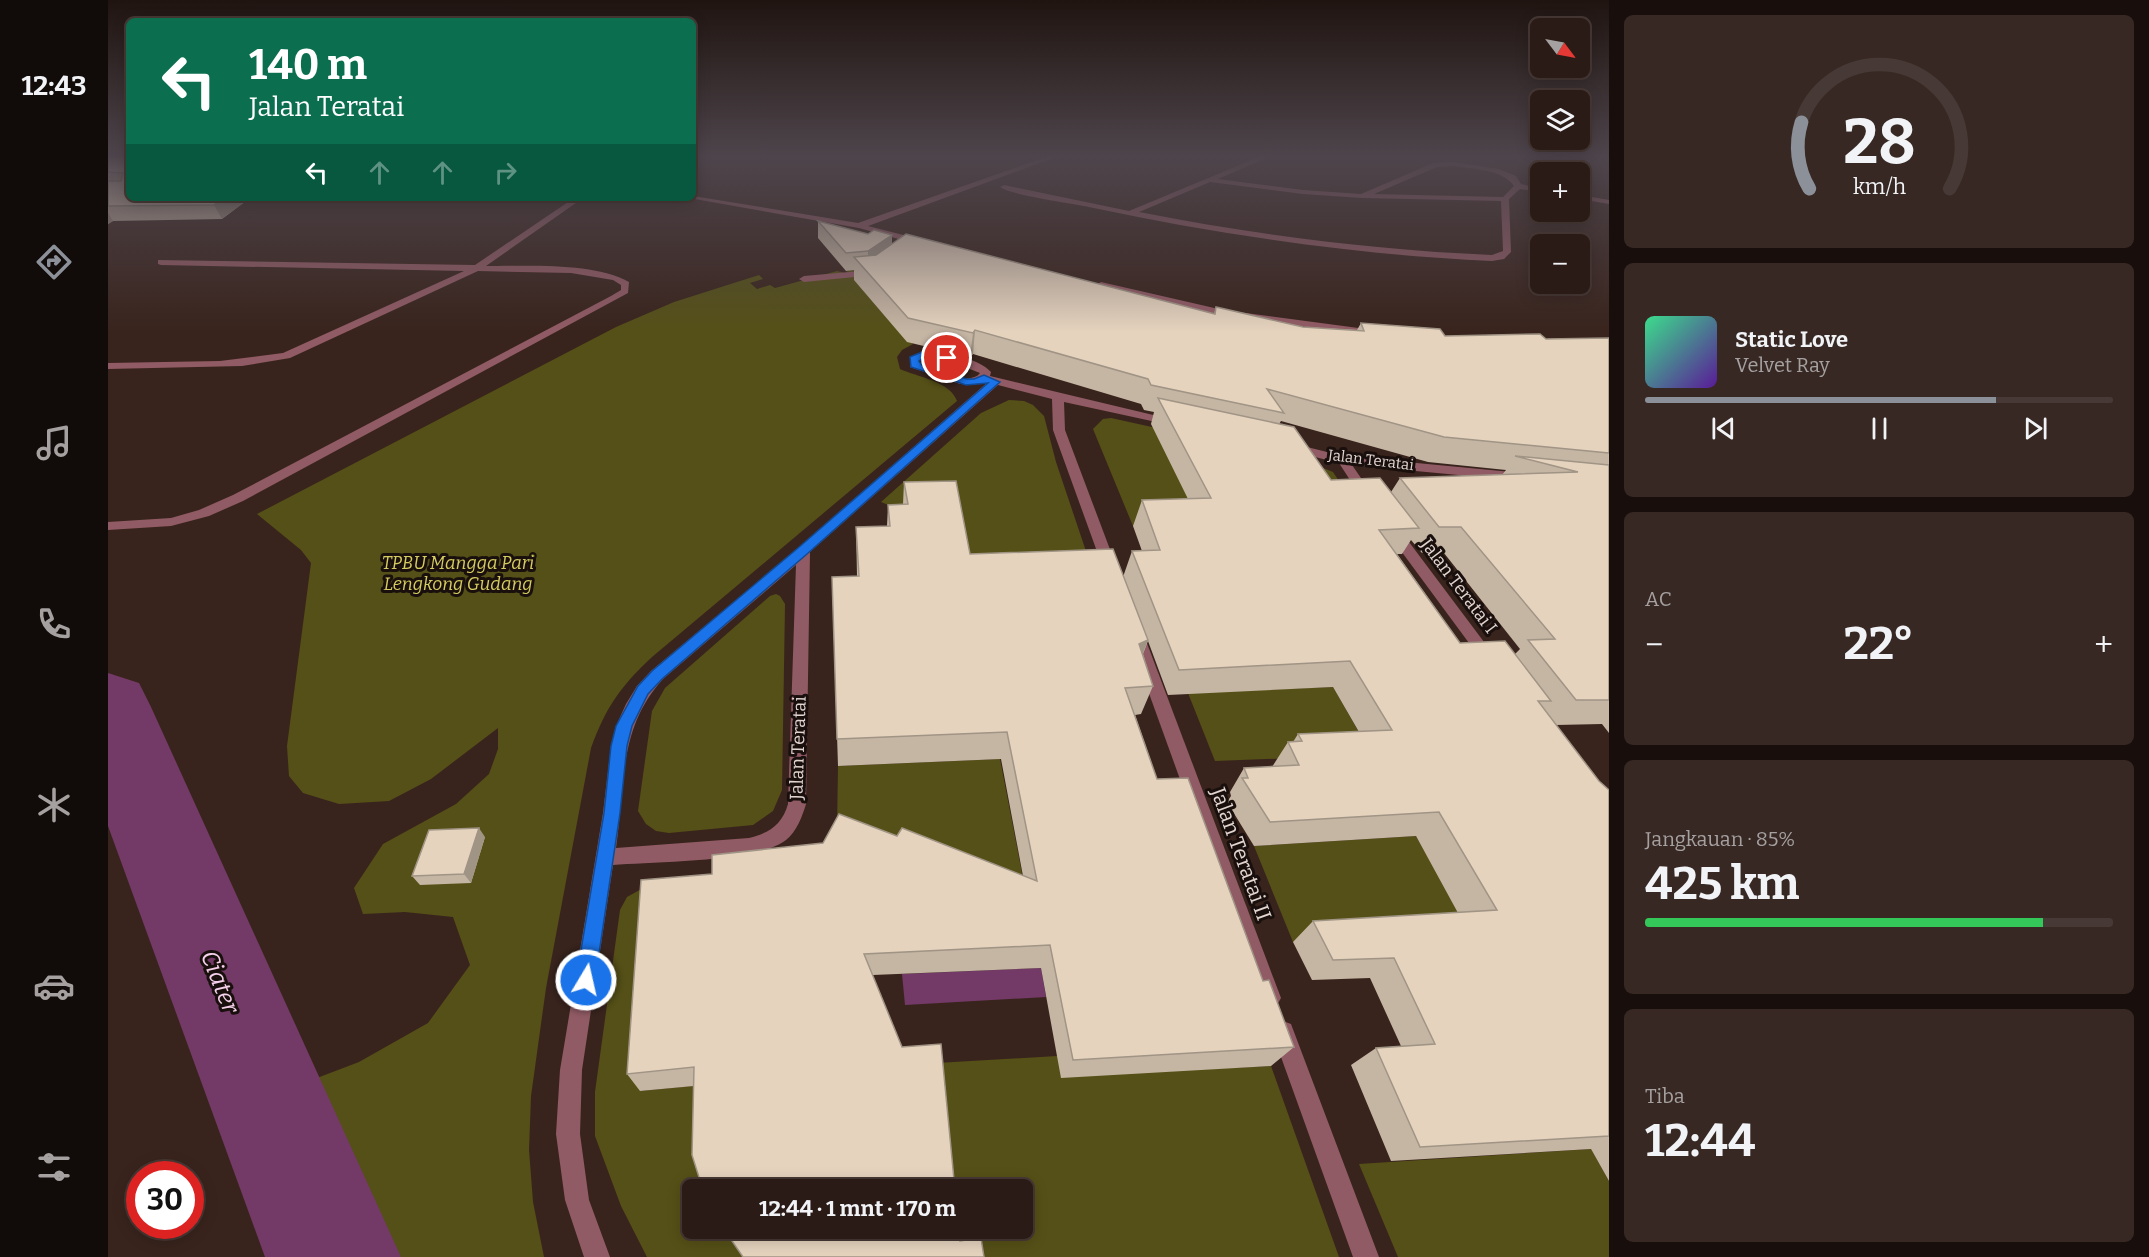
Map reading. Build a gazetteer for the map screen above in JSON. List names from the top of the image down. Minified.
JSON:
{"streets":{"street":["Jalan Teratai","Jalan Teratai I","Jalan Teratai II"]},"water":["Ciater"],"parks":["TPBU Mangga Pari Lengkong Gudang"],"north":"bottom right","page":{"tabs":"12:43","map_buttons":["+","−"],"turn":["140 m","Jalan Teratai"],"song":["Static Love","Velvet Ray"],"tile":["AC",["Jangkauan · 85%","425 km"],["Tiba","12:44"]],"heat":["−","22°","+"],"limit":"30","trip":"12:44 · 1 mnt · 170 m","gauge":["28","km/h"]}}
